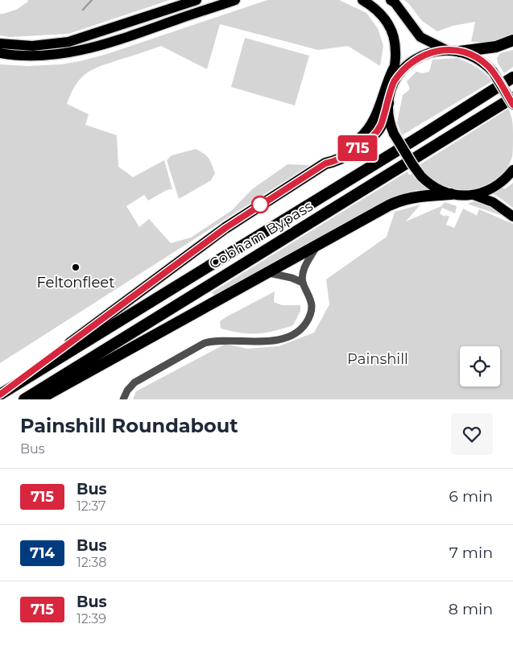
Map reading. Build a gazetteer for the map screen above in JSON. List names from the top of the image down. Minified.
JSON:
{"streets":{"highway":["Cobham Bypass"]},"parks":["Painshill"],"places":["Feltonfleet"],"lines":["bus line 715"],"page":{"on_map":"715","heading":["Painshill Roundabout","Bus"],"list":[{"mark":"715","name":"Bus","note":"12:37","value":"6 min"},{"mark":"714","name":"Bus","note":"12:38","value":"7 min"},{"mark":"715","name":"Bus","note":"12:39","value":"8 min"}]}}
